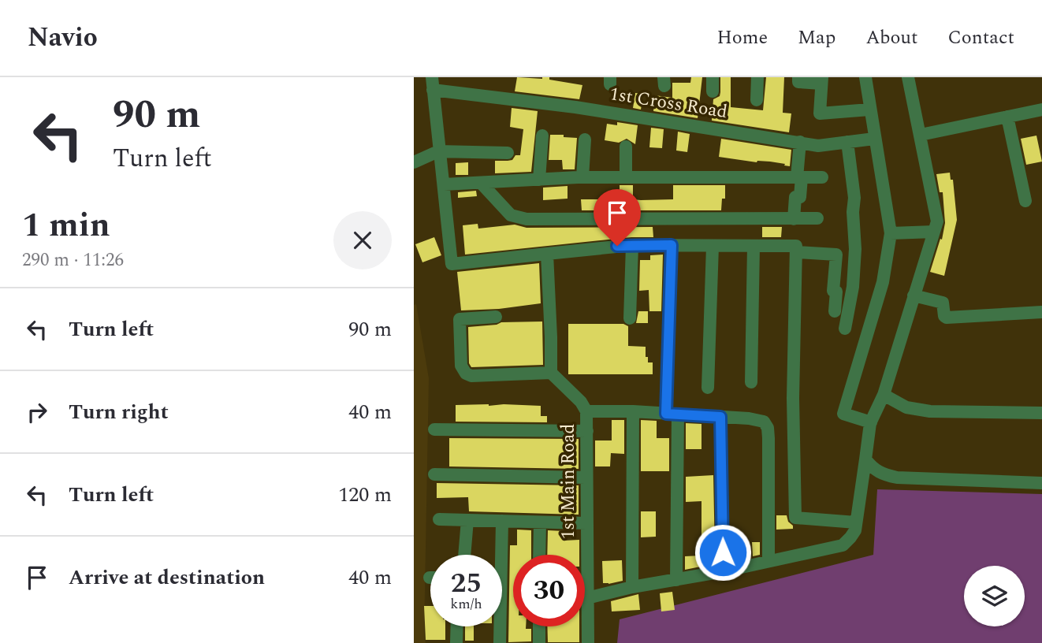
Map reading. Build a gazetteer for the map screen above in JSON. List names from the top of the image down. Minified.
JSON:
{"streets":{"street":["1st Cross Road","1st Main Road"]},"page":{"header":"Navio","nav":["Home","Map","About","Contact"],"turn":["90 m","Turn left"],"heading":["1 min","290 m · 11:26"],"list":[{"name":"Turn left","value":"90 m"},{"name":"Turn right","value":"40 m"},{"name":"Turn left","value":"120 m"},{"name":"Arrive at destination","value":"40 m"}],"speed":"25 km/h","limit":"30"}}
